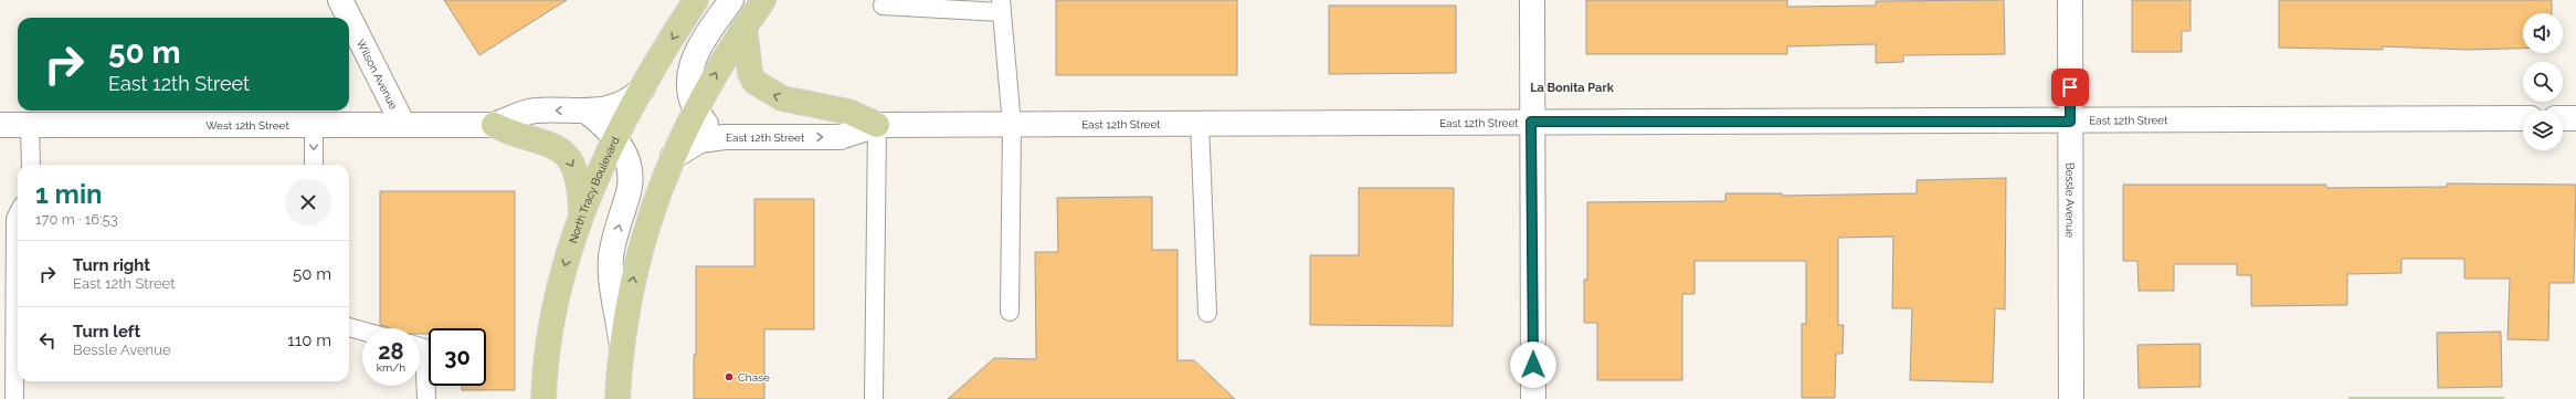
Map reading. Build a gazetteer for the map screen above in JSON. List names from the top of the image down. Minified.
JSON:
{"streets":{"main road":["North Tracy Boulevard"],"street":["Wilson Avenue","East 12th Street","West 12th Street","Bessle Avenue"]},"crossings":[["Wilson Avenue","West 12th Street"],["East 12th Street","Bessle Avenue"]],"districts":["La Bonita Park"],"places":["Chase"],"page":{"turn":["50 m","East 12th Street"],"heading":["1 min","170 m · 16:53"],"list":[{"name":"Turn right","note":"East 12th Street","value":"50 m"},{"name":"Turn left","note":"Bessle Avenue","value":"110 m"}],"speed":"28 km/h","limit":"30"}}
